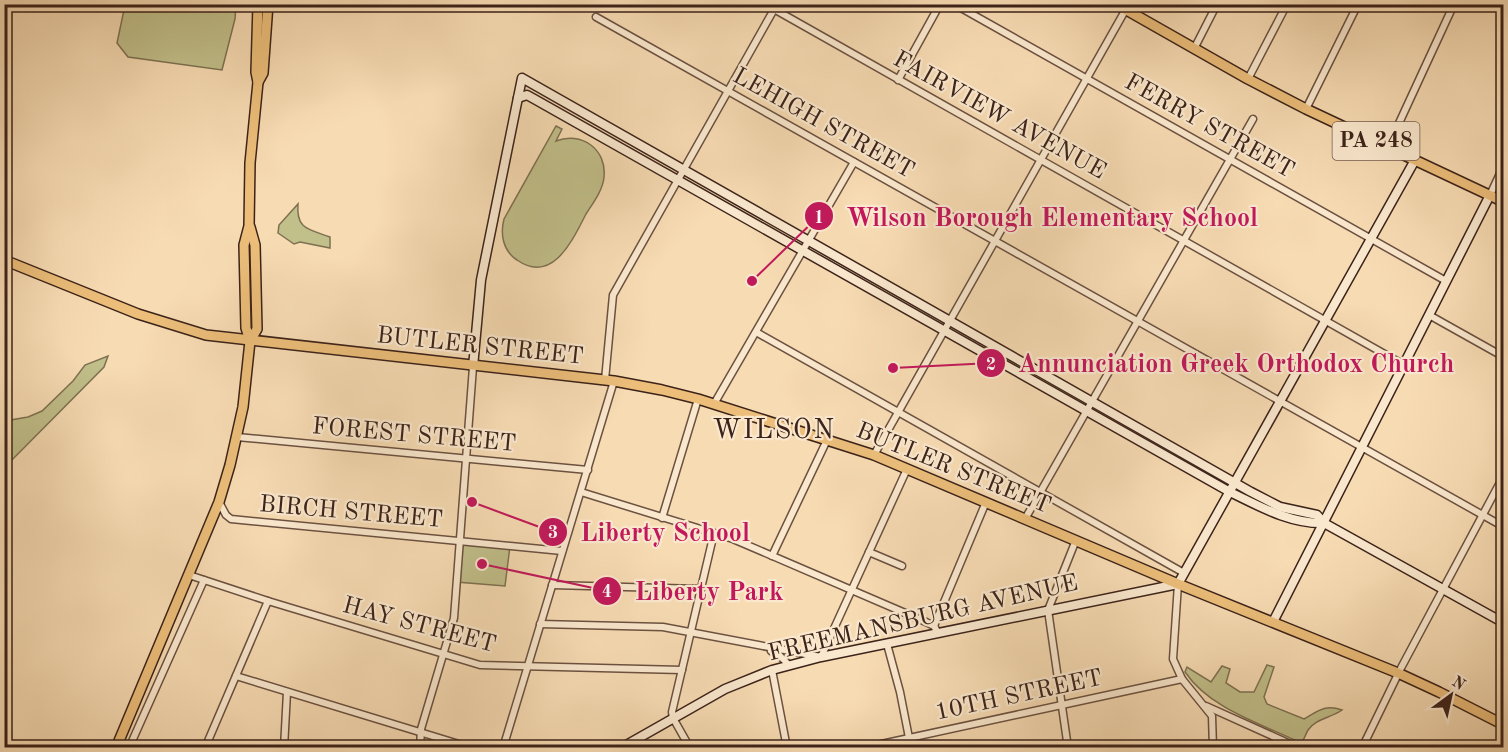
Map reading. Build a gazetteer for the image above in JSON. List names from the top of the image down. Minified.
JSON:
{"streets":{"main road":["PA 248","BUTLER STREET"],"street":["FAIRVIEW AVENUE","LEHIGH STREET","FERRY STREET","FOREST STREET","BIRCH STREET","FREEMANSBURG AVENUE","HAY STREET","10TH STREET"]},"crossings":[["BUTLER STREET","FREEMANSBURG AVENUE"]],"districts":["WILSON"],"places":["Wilson Borough Elementary School","Annunciation Greek Orthodox Church","Liberty School","Liberty Park"],"north":"top right"}
